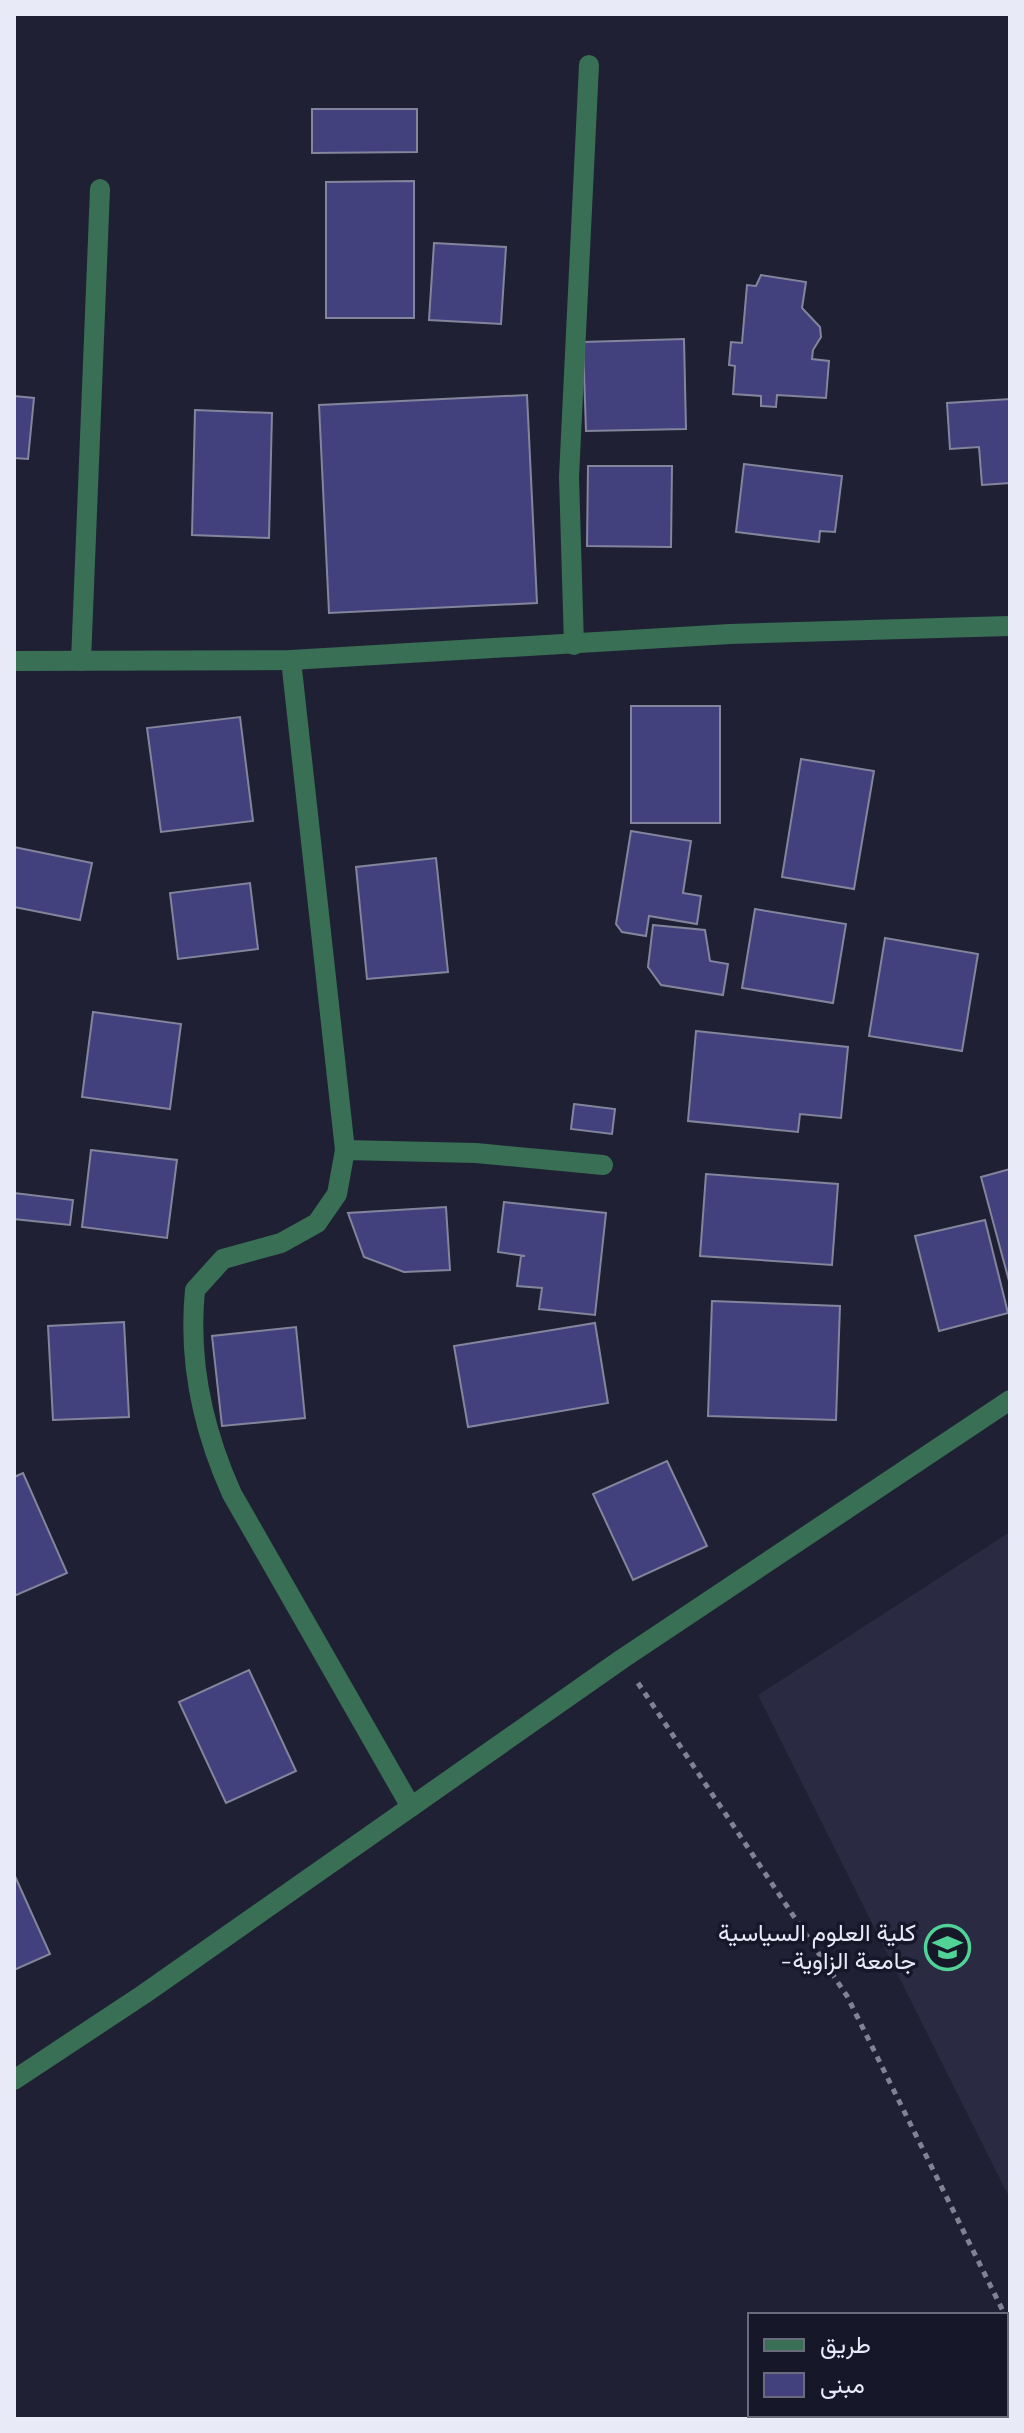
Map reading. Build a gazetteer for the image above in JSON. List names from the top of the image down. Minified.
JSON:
{"places":{"school or university":["كلية العلوم السياسية -جامعة الزاوية"]},"legend":["طريق","مبنى"]}
